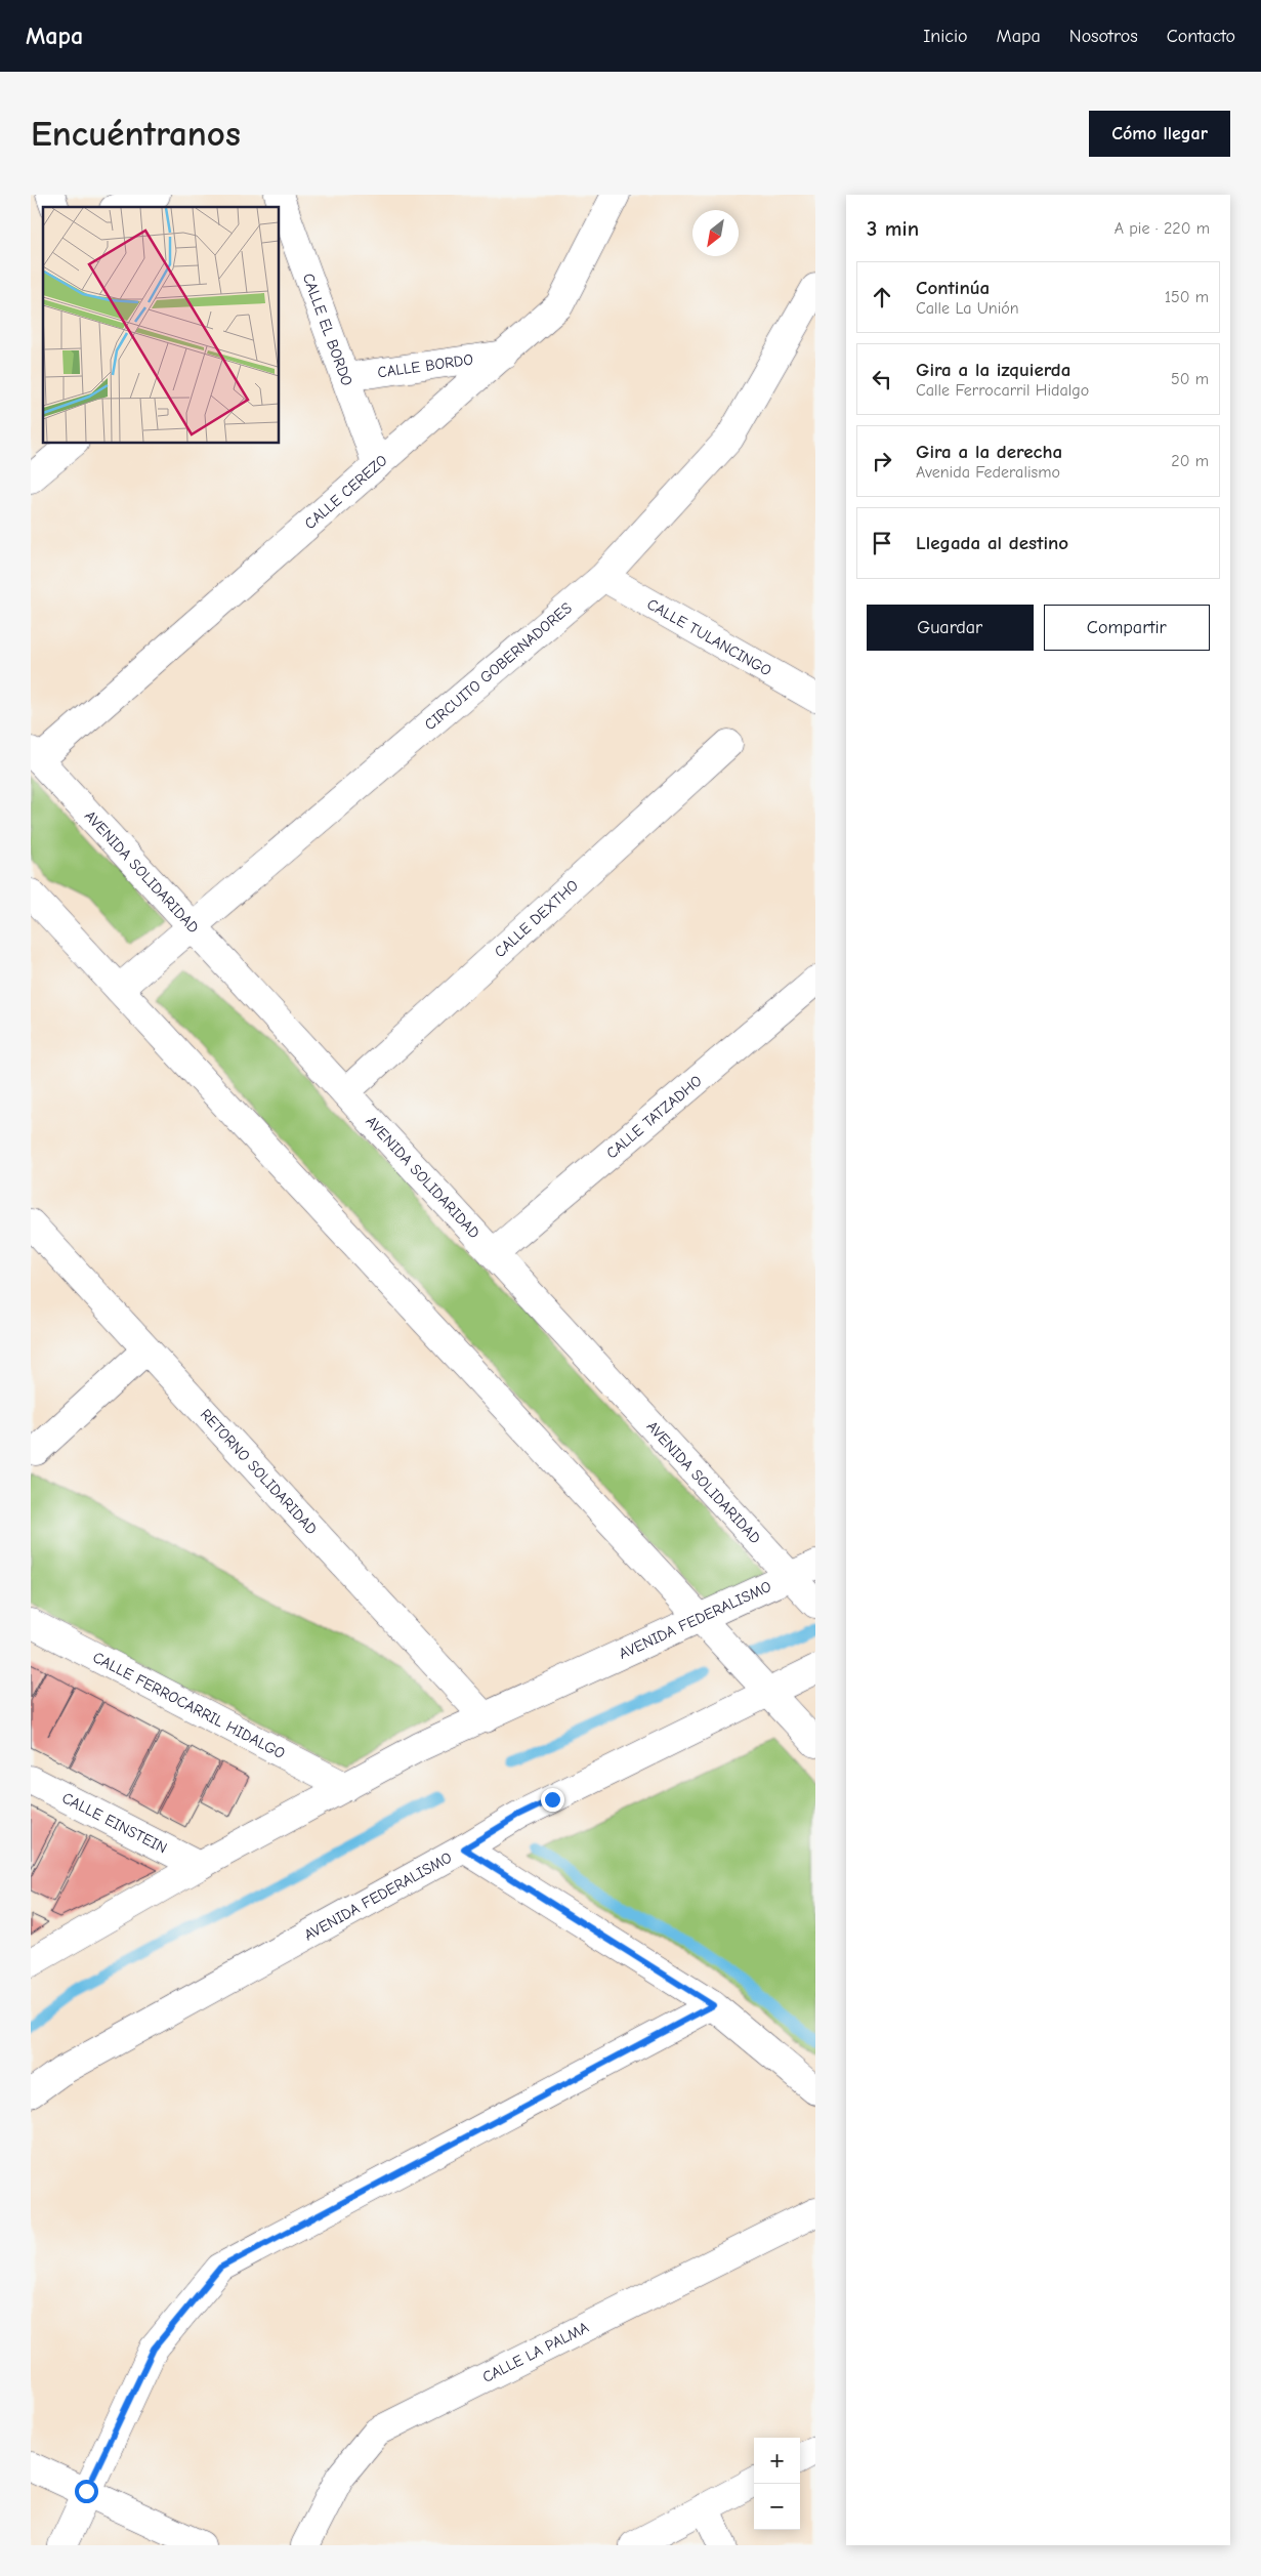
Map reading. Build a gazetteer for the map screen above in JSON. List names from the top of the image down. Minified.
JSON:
{"streets":{"street":["CALLE EL BORDO","CALLE BORDO","CALLE CEREZO","CALLE TULANCINGO","CIRCUITO GOBERNADORES","AVENIDA SOLIDARIDAD","CALLE DEXTHO","CALLE TATZADHO","RETORNO SOLIDARIDAD","AVENIDA FEDERALISMO","CALLE FERROCARRIL HIDALGO","CALLE EINSTEIN","CALLE LA PALMA"]},"crossings":[["CALLE EL BORDO","CALLE BORDO"],["CALLE EL BORDO","CALLE CEREZO"],["CALLE BORDO","CALLE CEREZO"],["CALLE CEREZO","AVENIDA SOLIDARIDAD"],["CALLE TULANCINGO","CIRCUITO GOBERNADORES"],["CIRCUITO GOBERNADORES","AVENIDA SOLIDARIDAD"],["AVENIDA SOLIDARIDAD","CALLE DEXTHO"],["AVENIDA SOLIDARIDAD","CALLE TATZADHO"],["AVENIDA SOLIDARIDAD","AVENIDA FEDERALISMO"],["RETORNO SOLIDARIDAD","AVENIDA FEDERALISMO"],["AVENIDA FEDERALISMO","CALLE FERROCARRIL HIDALGO"],["AVENIDA FEDERALISMO","CALLE EINSTEIN"]],"north":"bottom left","page":{"header":"Mapa","nav":["Inicio","Mapa","Nosotros","Contacto"],"buttons":["Cómo llegar",["Guardar","Compartir"]],"title":"Encuéntranos","heading":["3 min","A pie · 220 m"],"list":[["Continúa","Calle La Unión","150 m"],["Gira a la izquierda","Calle Ferrocarril Hidalgo","50 m"],["Gira a la derecha","Avenida Federalismo","20 m"],"Llegada al destino"],"map_buttons":["+","−"]}}
